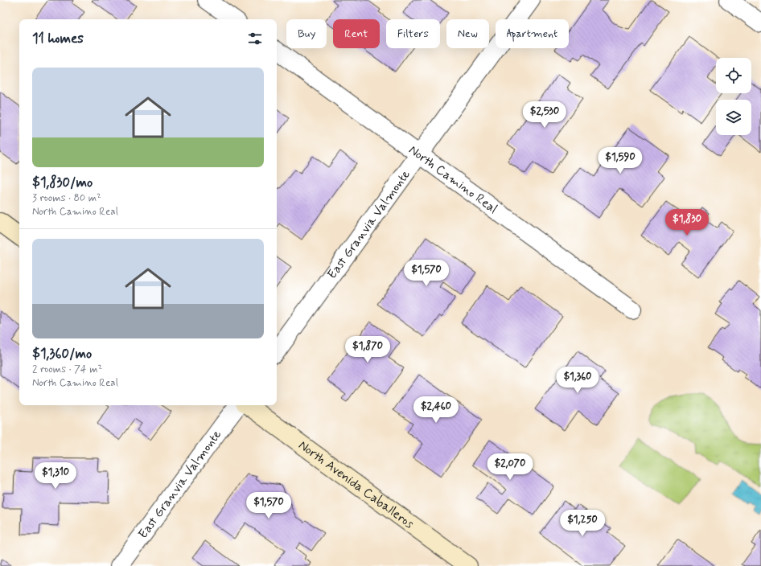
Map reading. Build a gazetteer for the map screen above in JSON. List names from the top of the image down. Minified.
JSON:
{"streets":{"street":["North Camino Real","East Granvia Valmonte","North Avenida Caballeros"]},"crossings":[["North Camino Real","East Granvia Valmonte"]],"page":{"chip":["Buy","Rent","Filters","New","Apartment"],"heading":"11 homes","list":[{"name":"$1,830/mo","note":"3 rooms · 80 m² · North Camino Real"},{"name":"$1,360/mo","note":"2 rooms · 74 m² · North Camino Real"}],"price":["$2,530","$1,590","$1,830","$1,570","$1,870","$1,360","$2,460","$2,070","$1,310","$1,570","$1,250"]}}
